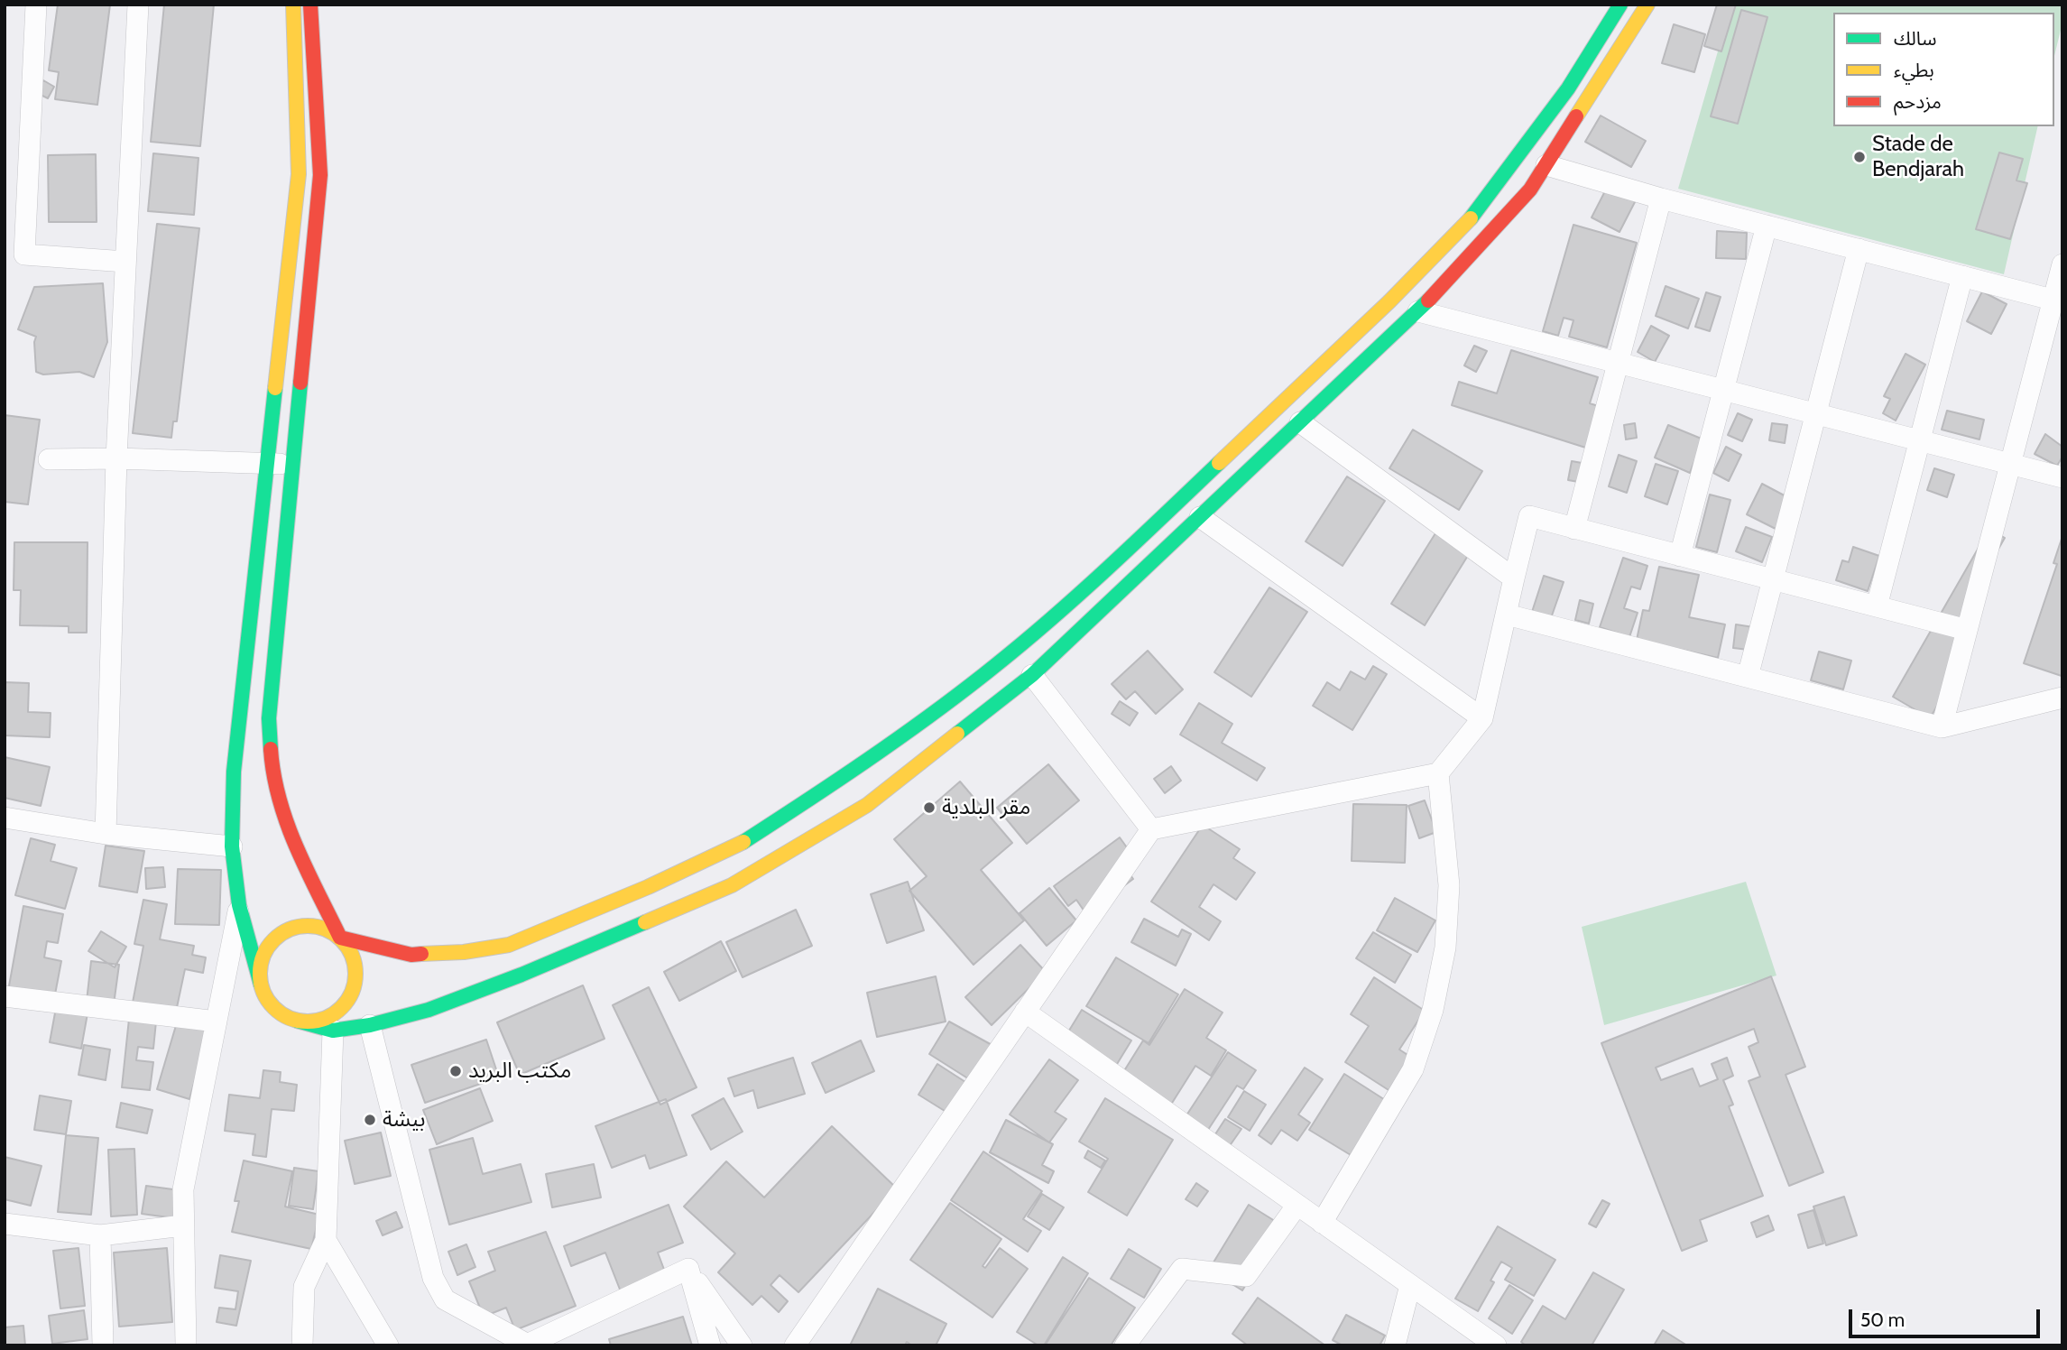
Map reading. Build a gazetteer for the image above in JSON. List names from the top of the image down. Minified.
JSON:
{"places":["Stade de Bendjarah","مقر البلدية","مكتب البريد","بيشة"],"legend":["سالك","بطيء","مزدحم"],"scale_bar":"50 m"}
